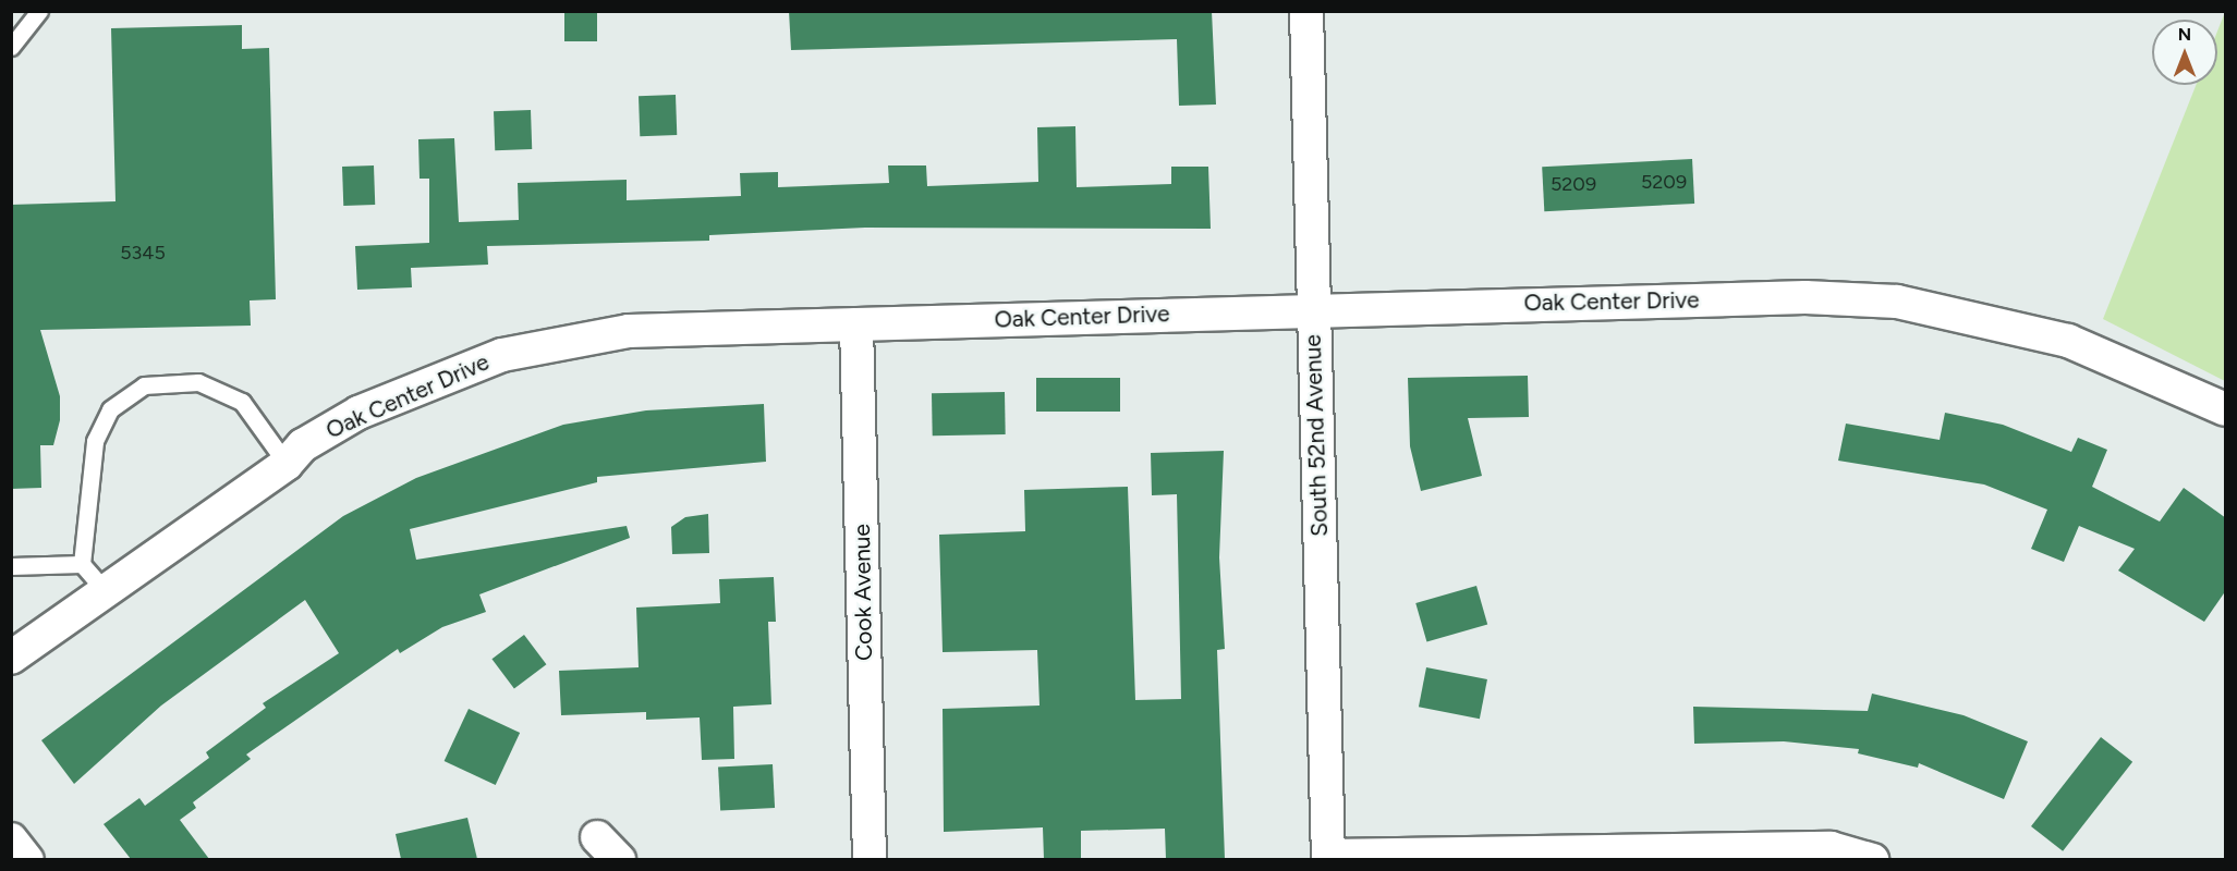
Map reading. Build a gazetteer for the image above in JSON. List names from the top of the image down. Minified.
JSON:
{"streets":{"street":["Oak Center Drive","South 52nd Avenue","Cook Avenue"]},"crossings":[["Oak Center Drive","South 52nd Avenue"],["Oak Center Drive","Cook Avenue"]],"house_numbers":["5209","5209","5345"],"north":"top"}
